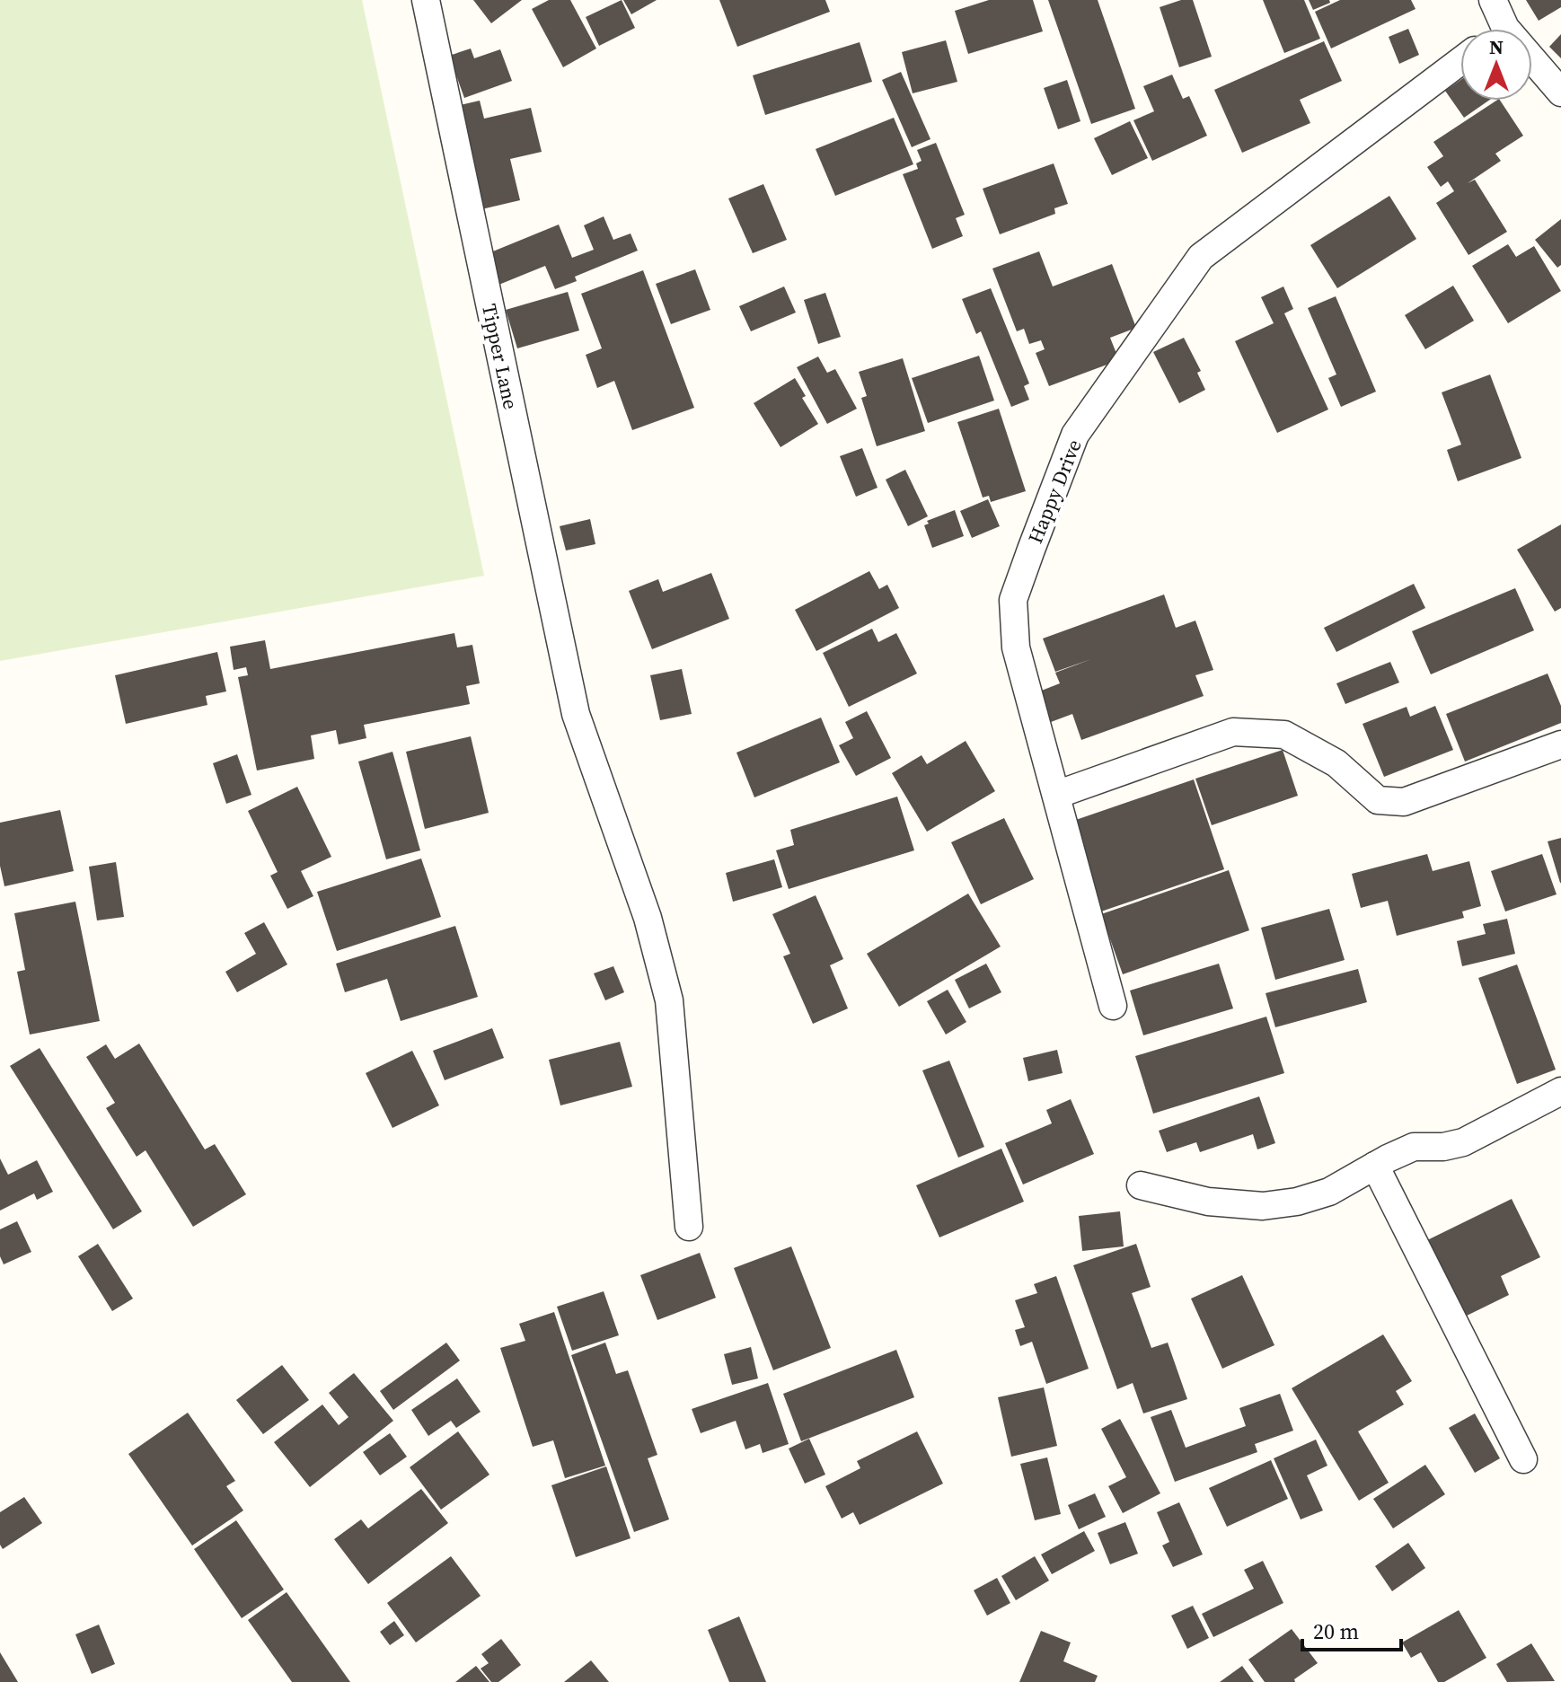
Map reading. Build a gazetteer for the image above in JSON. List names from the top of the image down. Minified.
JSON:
{"streets":{"street":["Tipper Lane","Happy Drive"]},"scale_bar":"20 m","north":"top"}
